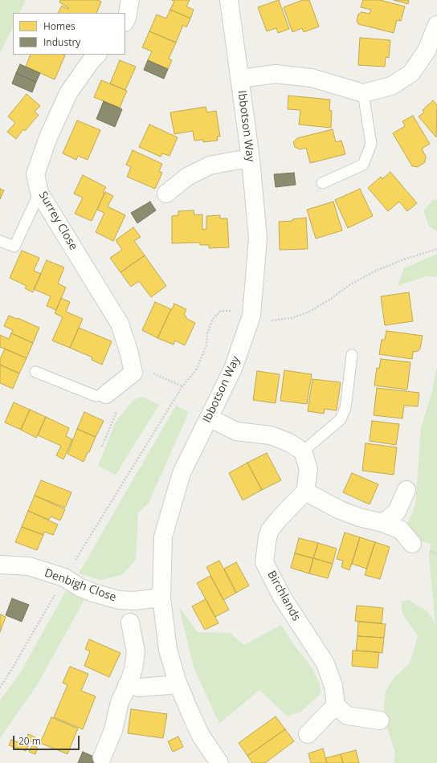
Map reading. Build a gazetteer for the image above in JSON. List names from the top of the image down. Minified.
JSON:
{"streets":{"street":["Ibbotson Way","Surrey Close","Denbigh Close","Birchlands"]},"crossings":[["Ibbotson Way","Denbigh Close"]],"legend":["Homes","Industry"],"scale_bar":"20 m"}
